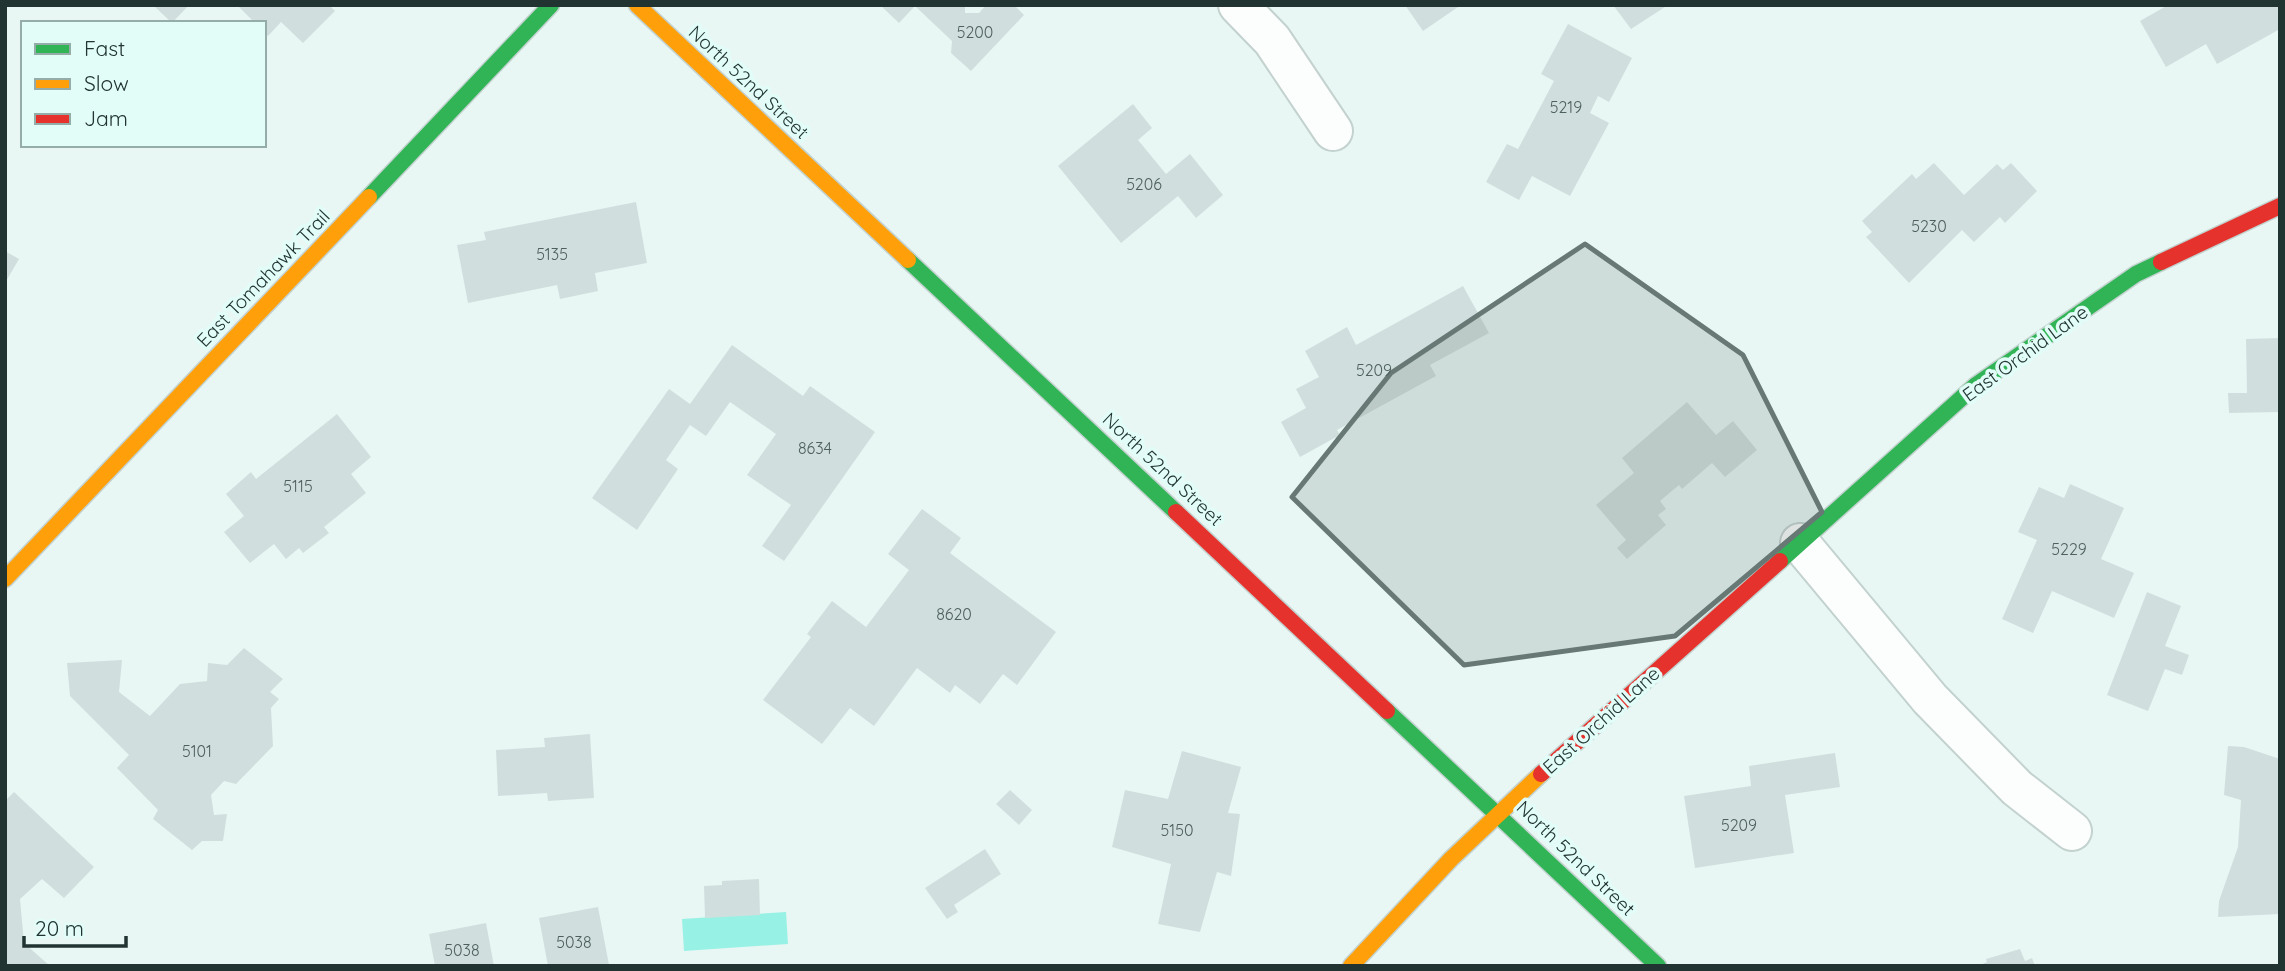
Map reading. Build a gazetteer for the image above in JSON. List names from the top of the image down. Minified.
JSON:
{"streets":{"street":["North 52nd Street","East Tomahawk Trail","East Orchid Lane"]},"crossings":[["North 52nd Street","East Orchid Lane"]],"house_numbers":["5200","5219","5206","5230","5135","5209","8634","5115","5229","8620","5101","5209","5150","5038","5038"],"legend":["Fast","Slow","Jam"],"scale_bar":"20 m"}
